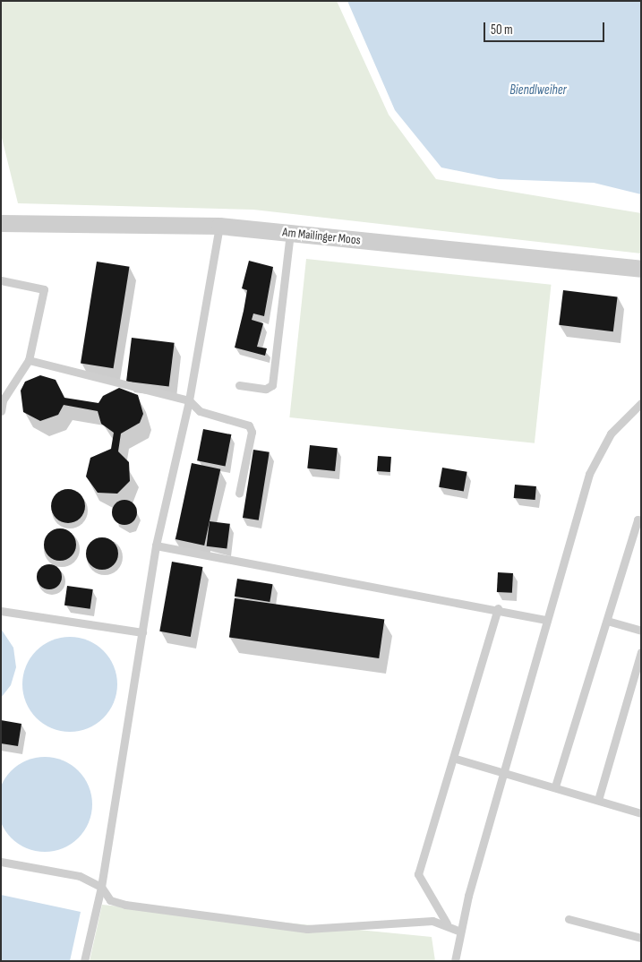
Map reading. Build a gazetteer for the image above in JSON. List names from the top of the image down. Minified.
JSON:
{"streets":{"street":["Am Mailinger Moos"]},"water":["Biendlweiher"],"scale_bar":"50 m"}
